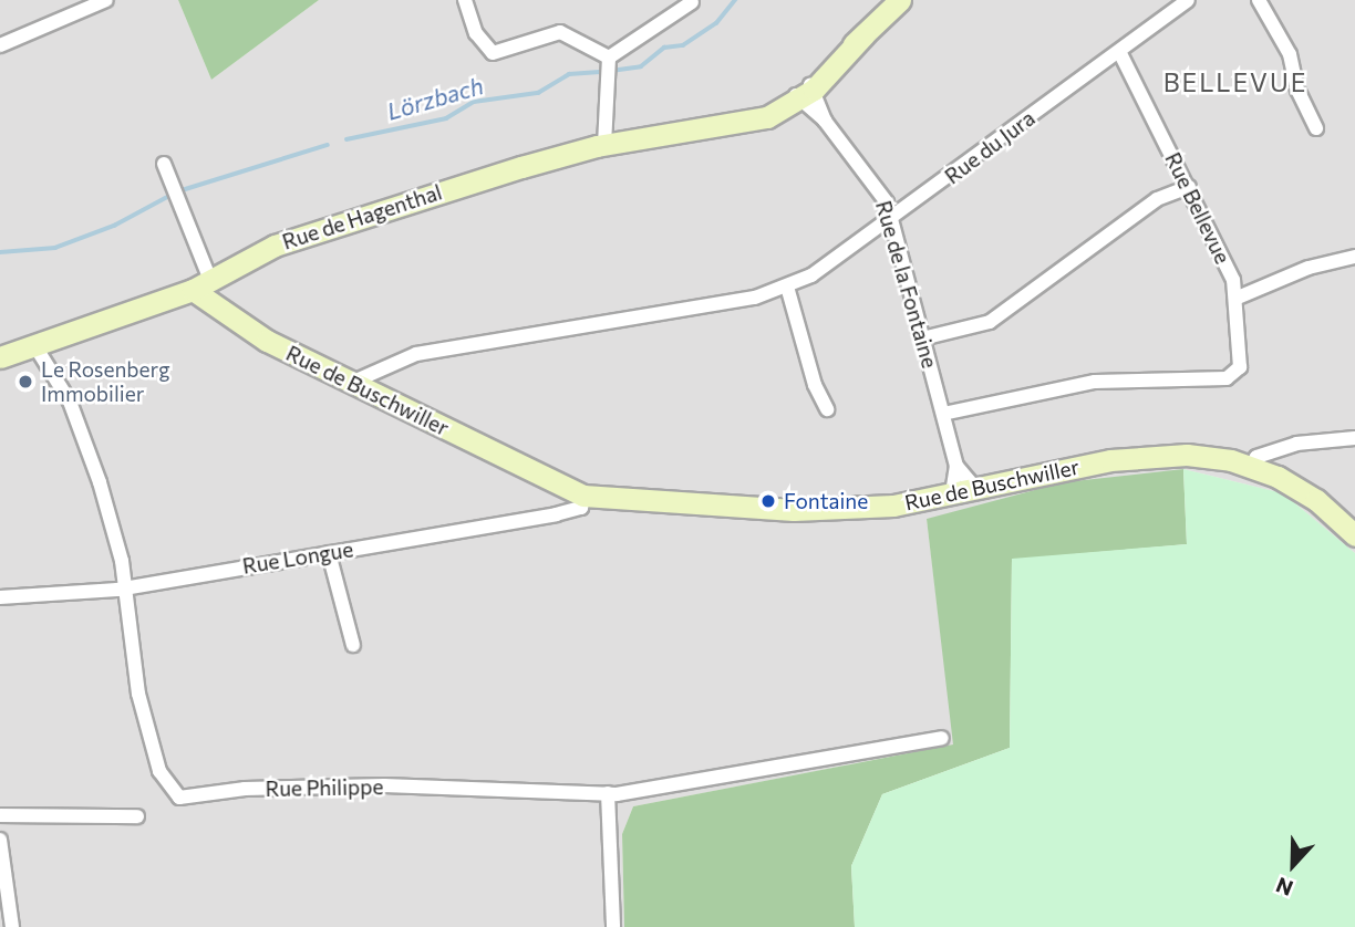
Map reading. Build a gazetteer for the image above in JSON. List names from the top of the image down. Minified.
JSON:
{"streets":{"street":["Rue du Jura","Rue Bellevue","Rue de Hagenthal","Rue de la Fontaine","Rue de Buschwiller","Rue Longue","Rue Philippe"]},"crossings":[["Rue du Jura","Rue Bellevue"],["Rue du Jura","Rue de la Fontaine"],["Rue du Jura","Rue de Buschwiller"],["Rue Bellevue","Rue de la Fontaine"],["Rue de Hagenthal","Rue de la Fontaine"],["Rue de Hagenthal","Rue de Buschwiller"],["Rue de Hagenthal","Rue Philippe"],["Rue de la Fontaine","Rue de Buschwiller"],["Rue de Buschwiller","Rue Longue"],["Rue Longue","Rue Philippe"]],"districts":["BELLEVUE"],"water":["Lörzbach"],"places":["Le Rosenberg Immobilier","Fontaine"],"north":"bottom"}
